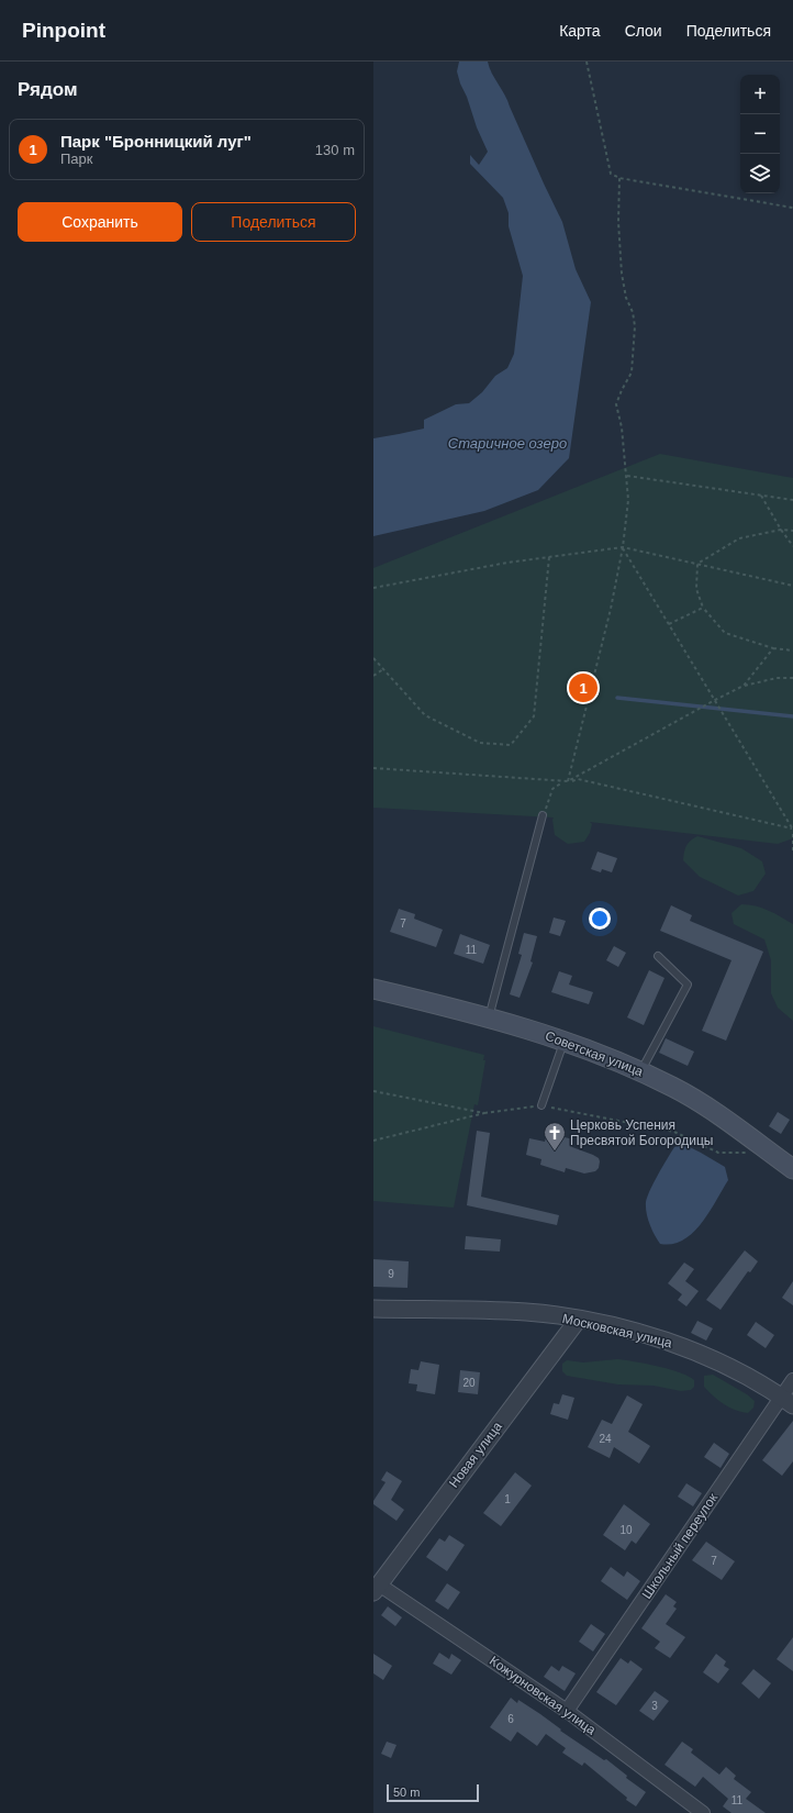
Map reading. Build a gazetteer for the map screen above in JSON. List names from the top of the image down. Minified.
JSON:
{"streets":{"main road":["Советская улица"],"street":["Московская улица","Новая улица","Школьный переулок","Кожурновская улица"]},"crossings":[["Московская улица","Новая улица"],["Московская улица","Школьный переулок"],["Новая улица","Кожурновская улица"],["Школьный переулок","Кожурновская улица"]],"water":["Старичное озеро"],"places":{"church":["Церковь Успения Пресвятой Богородицы"]},"house_numbers":["7","11","9","20","24","1","10","7","3","6","11"],"scale_bar":"50 m","page":{"header":"Pinpoint","nav":["Карта","Слои","Поделиться"],"heading":"Рядом","map_buttons":["+","−"],"list":[{"mark":"1","name":"Парк \"Бронницкий луг\"","note":"Парк","value":"130 m"}],"buttons":["Сохранить","Поделиться"],"pins":"1","scale":"50 m"}}
